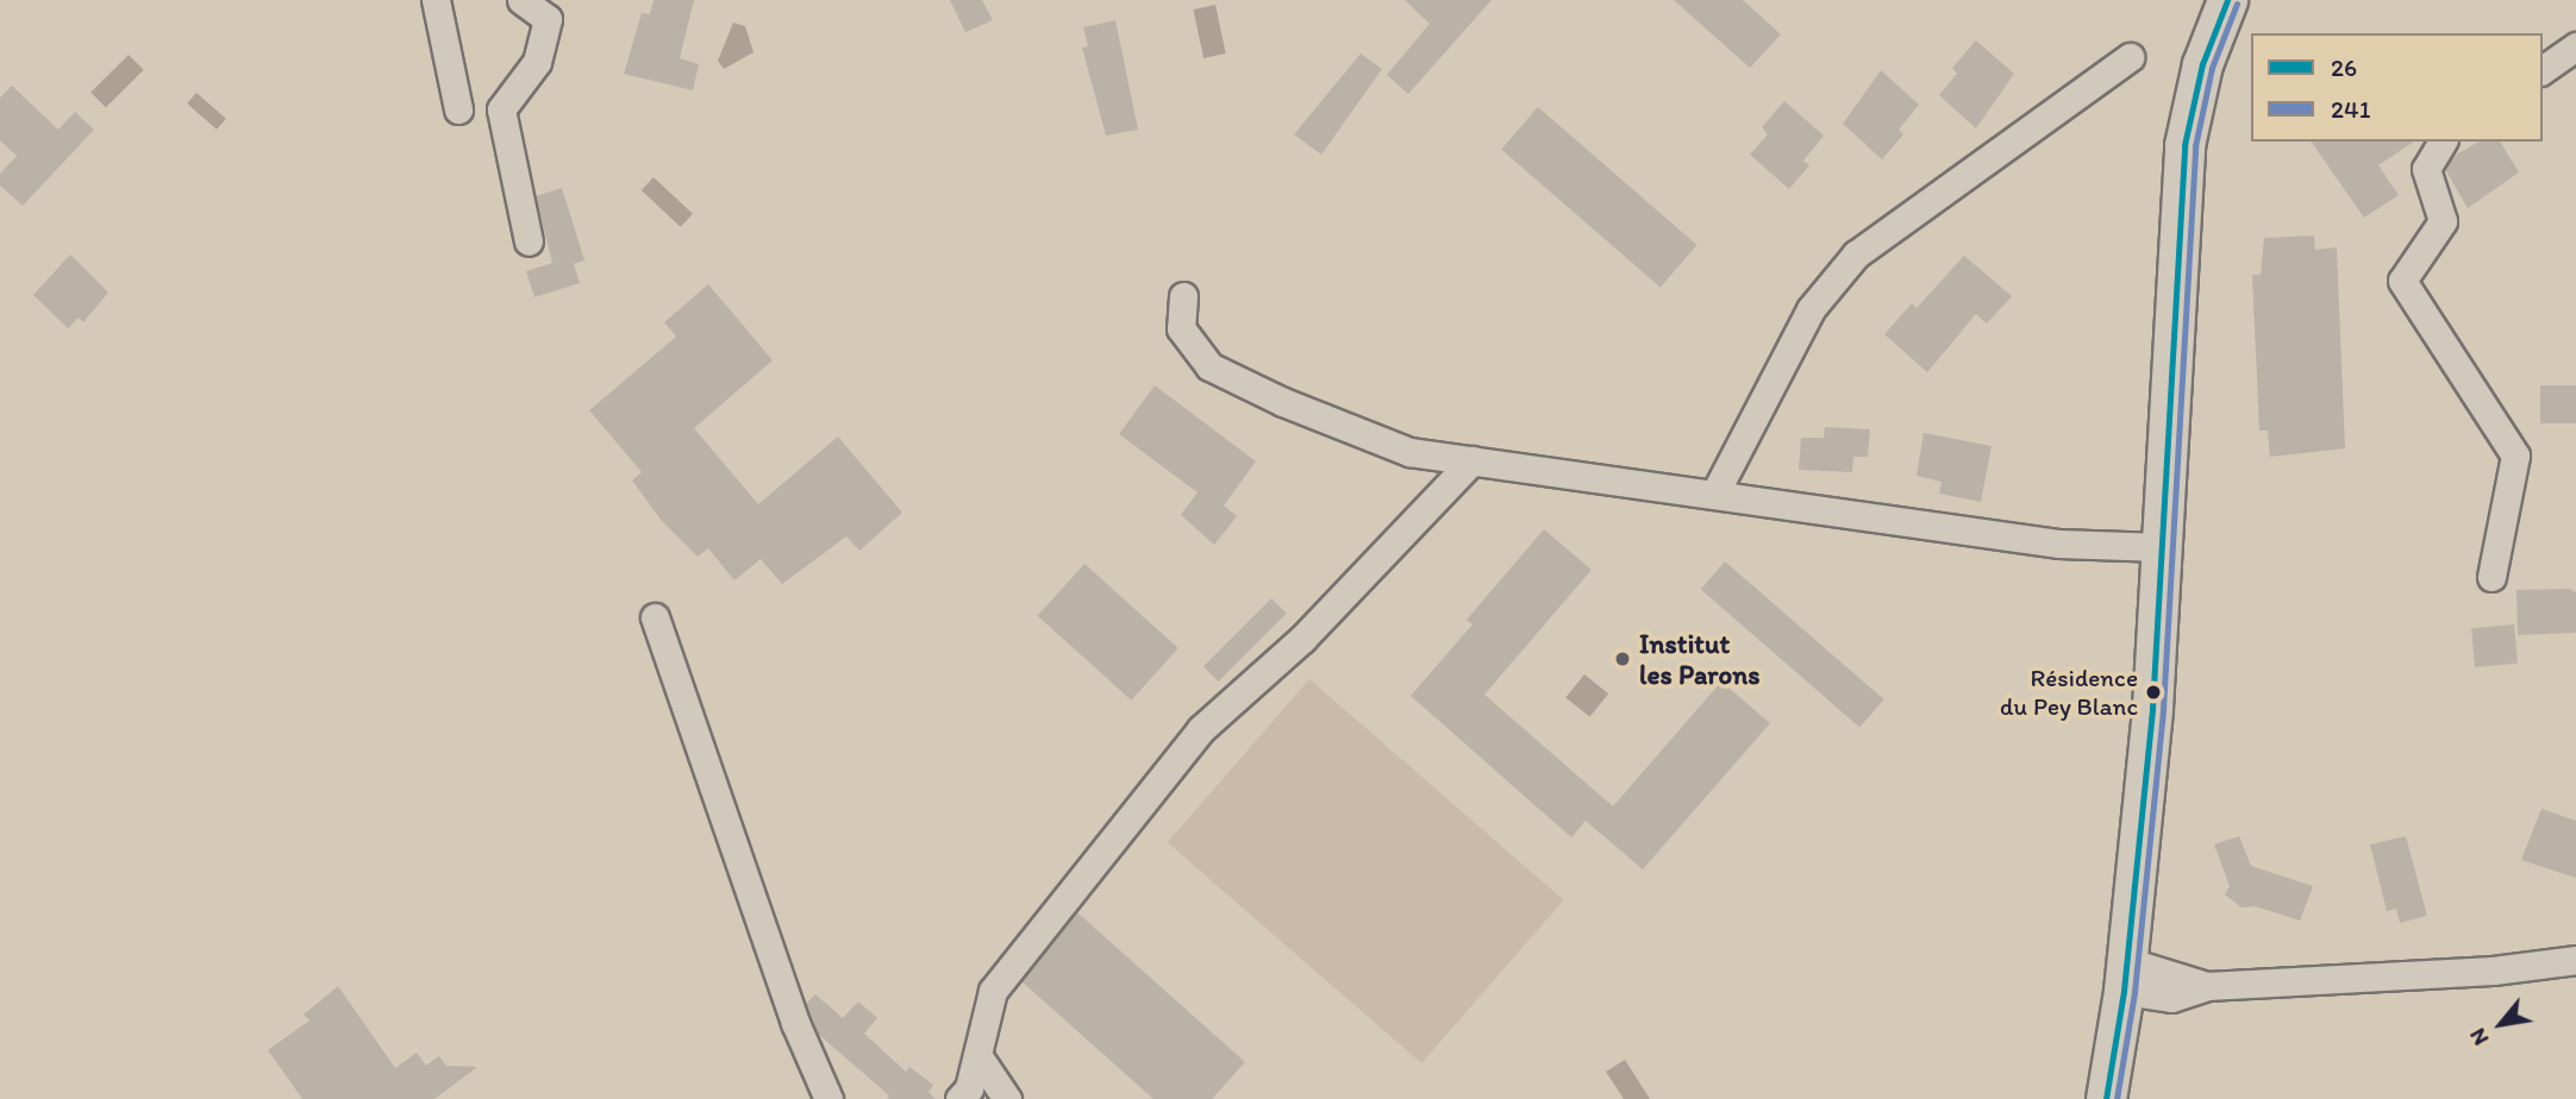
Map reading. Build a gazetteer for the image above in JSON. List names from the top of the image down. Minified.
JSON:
{"places":["Institut les Parons","Résidence du Pey Blanc"],"lines":["transit line 26","transit line 241"],"legend":["26","241"],"north":"bottom left"}
